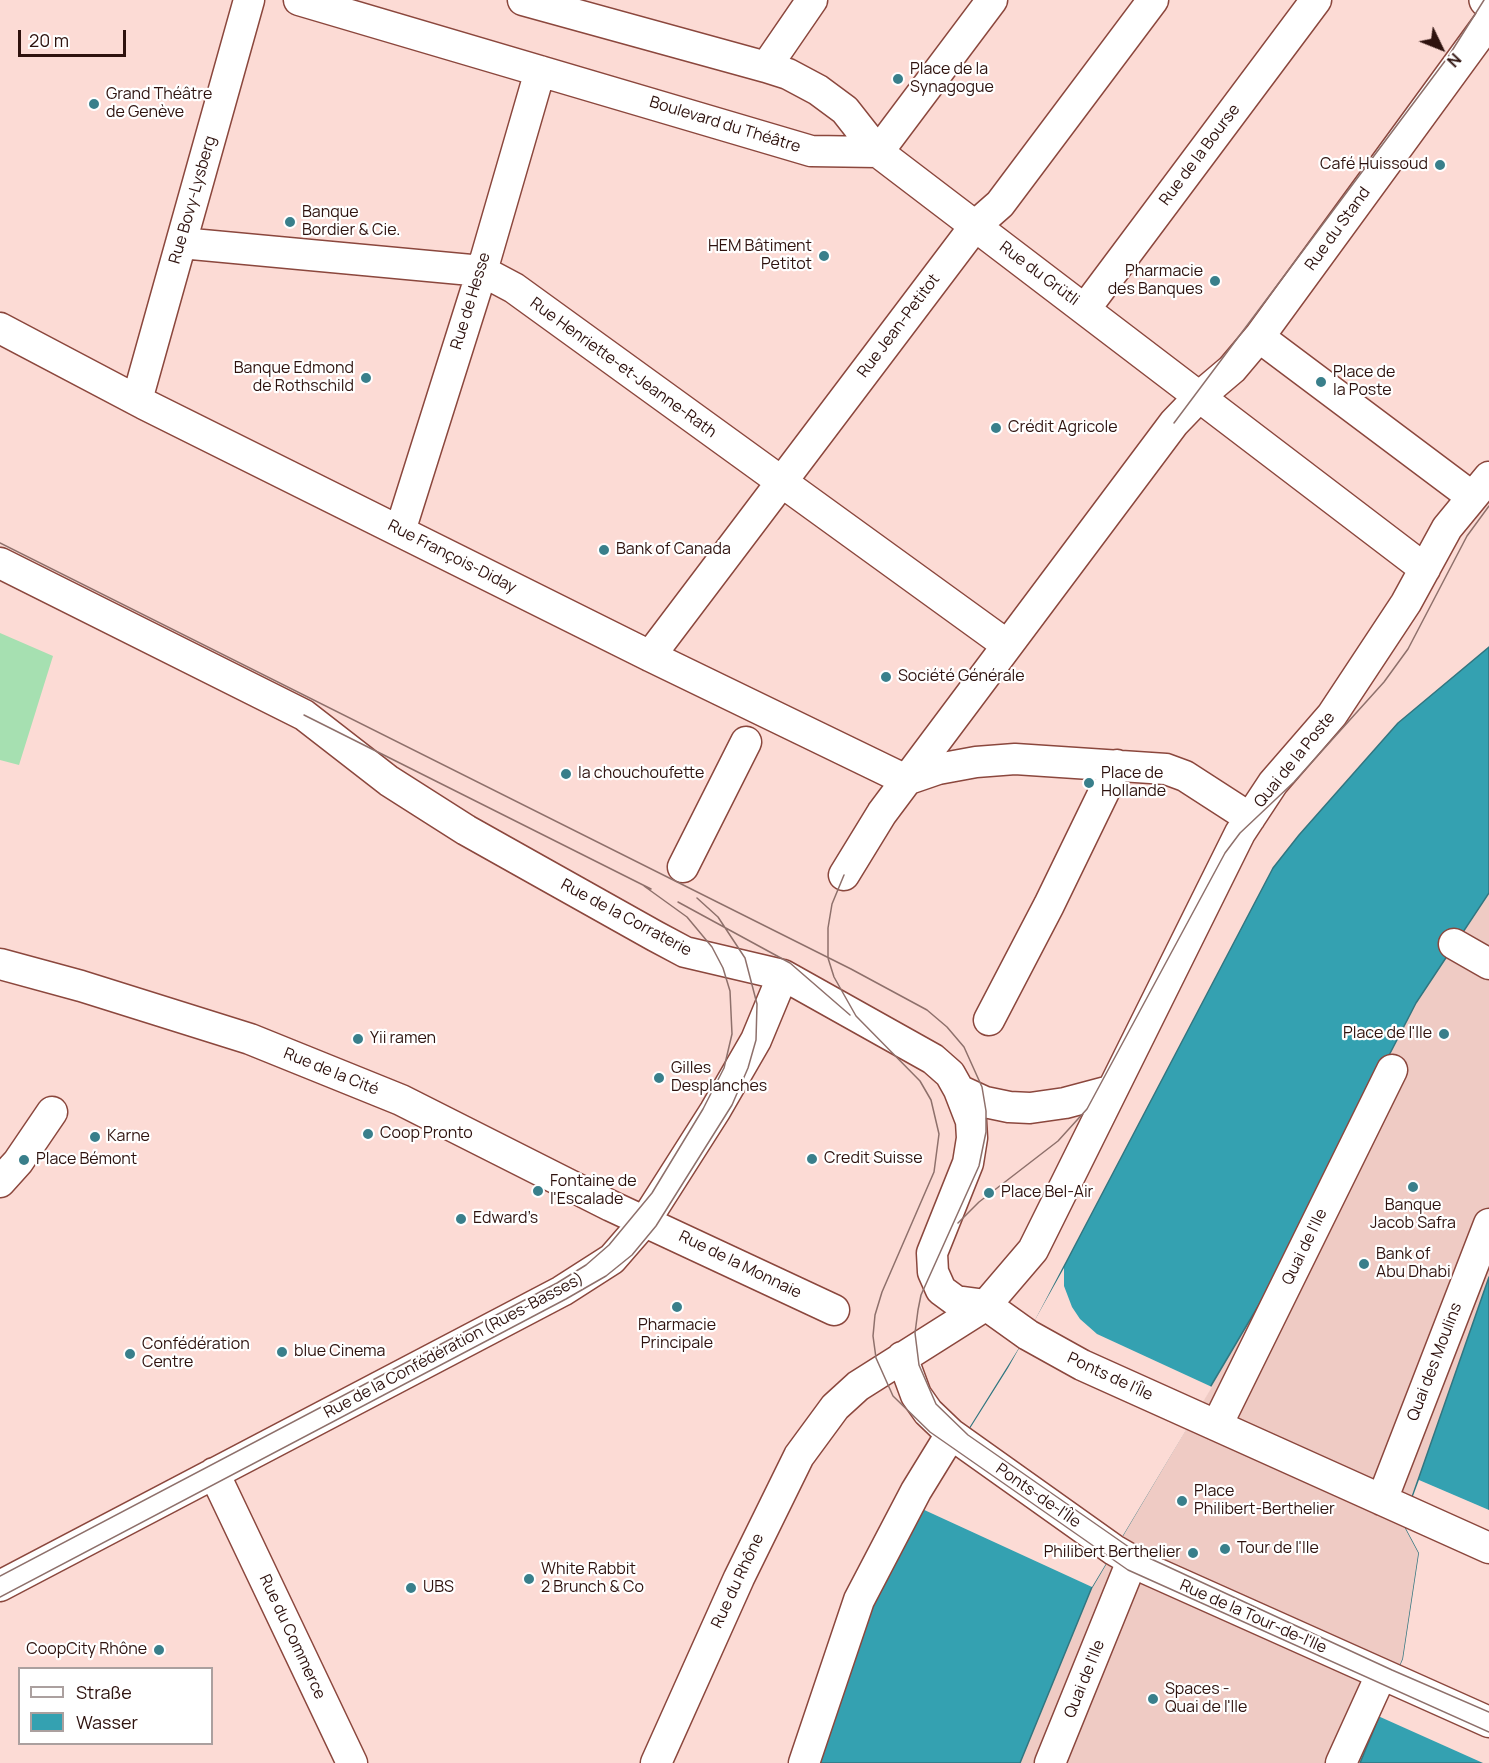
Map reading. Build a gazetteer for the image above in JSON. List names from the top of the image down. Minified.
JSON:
{"streets":{"street":["Boulevard du Théâtre","Rue de la Bourse","Rue Bovy-Lysberg","Rue du Stand","Rue du Grütli","Rue de Hesse","Rue Jean-Petitot","Rue Henriette-et-Jeanne-Rath","Rue François-Diday","Quai de la Poste","Rue de la Corraterie","Rue de la Cité","Quai de l'Ile","Rue de la Monnaie","Rue de la Confédération (Rues-Basses)","Quai des Moulins","Ponts de l'Île","Ponts-de-l'Île","Rue du Rhône","Rue de la Tour-de-l'Ile","Rue du Commerce"]},"crossings":[["Boulevard du Théâtre","Rue du Grütli"],["Boulevard du Théâtre","Rue de Hesse"],["Rue de la Bourse","Rue du Grütli"],["Rue Bovy-Lysberg","Rue Henriette-et-Jeanne-Rath"],["Rue Bovy-Lysberg","Rue François-Diday"],["Rue du Stand","Rue du Grütli"],["Rue du Stand","Rue Henriette-et-Jeanne-Rath"],["Rue du Stand","Rue François-Diday"],["Rue du Grütli","Rue Jean-Petitot"],["Rue de Hesse","Rue Henriette-et-Jeanne-Rath"],["Rue de Hesse","Rue François-Diday"],["Rue Jean-Petitot","Rue Henriette-et-Jeanne-Rath"],["Rue Jean-Petitot","Rue François-Diday"],["Quai de la Poste","Ponts de l'Île"],["Quai de la Poste","Rue du Rhône"],["Rue de la Corraterie","Rue de la Confédération (Rues-Basses)"],["Rue de la Cité","Rue de la Monnaie"],["Rue de la Cité","Rue de la Confédération (Rues-Basses)"],["Quai de l'Ile","Ponts de l'Île"],["Quai de l'Ile","Ponts-de-l'Île"],["Quai de l'Ile","Rue de la Tour-de-l'Ile"],["Rue de la Monnaie","Rue de la Confédération (Rues-Basses)"],["Rue de la Confédération (Rues-Basses)","Rue du Commerce"],["Quai des Moulins","Ponts de l'Île"],["Ponts de l'Île","Rue du Rhône"],["Ponts-de-l'Île","Rue du Rhône"],["Ponts-de-l'Île","Rue de la Tour-de-l'Ile"]],"places":["Place de la Synagogue","Grand Théâtre de Genève","Café Huissoud","Banque Bordier & Cie.","HEM Bâtiment Petitot","Pharmacie des Banques","Banque Edmond de Rothschild","Place de la Poste","Crédit Agricole","Bank of Canada","Société Générale","la chouchoufette","Place de Hollande","Place de l'Ile","Yii ramen","Gilles Desplanches","Coop Pronto","Karne","Credit Suisse","Place Bémont","Banque Jacob Safra","Fontaine de l'Escalade","Place Bel-Air","Edward’s","Bank of Abu Dhabi","Pharmacie Principale","blue Cinema","Confédération Centre","Place Philibert-Berthelier","Tour de l'Ile","Philibert Berthelier","White Rabbit 2 Brunch & Co","UBS","CoopCity Rhône","Spaces - Quai de l'Ile"],"legend":["Straße","Wasser"],"scale_bar":"20 m","north":"bottom right"}
